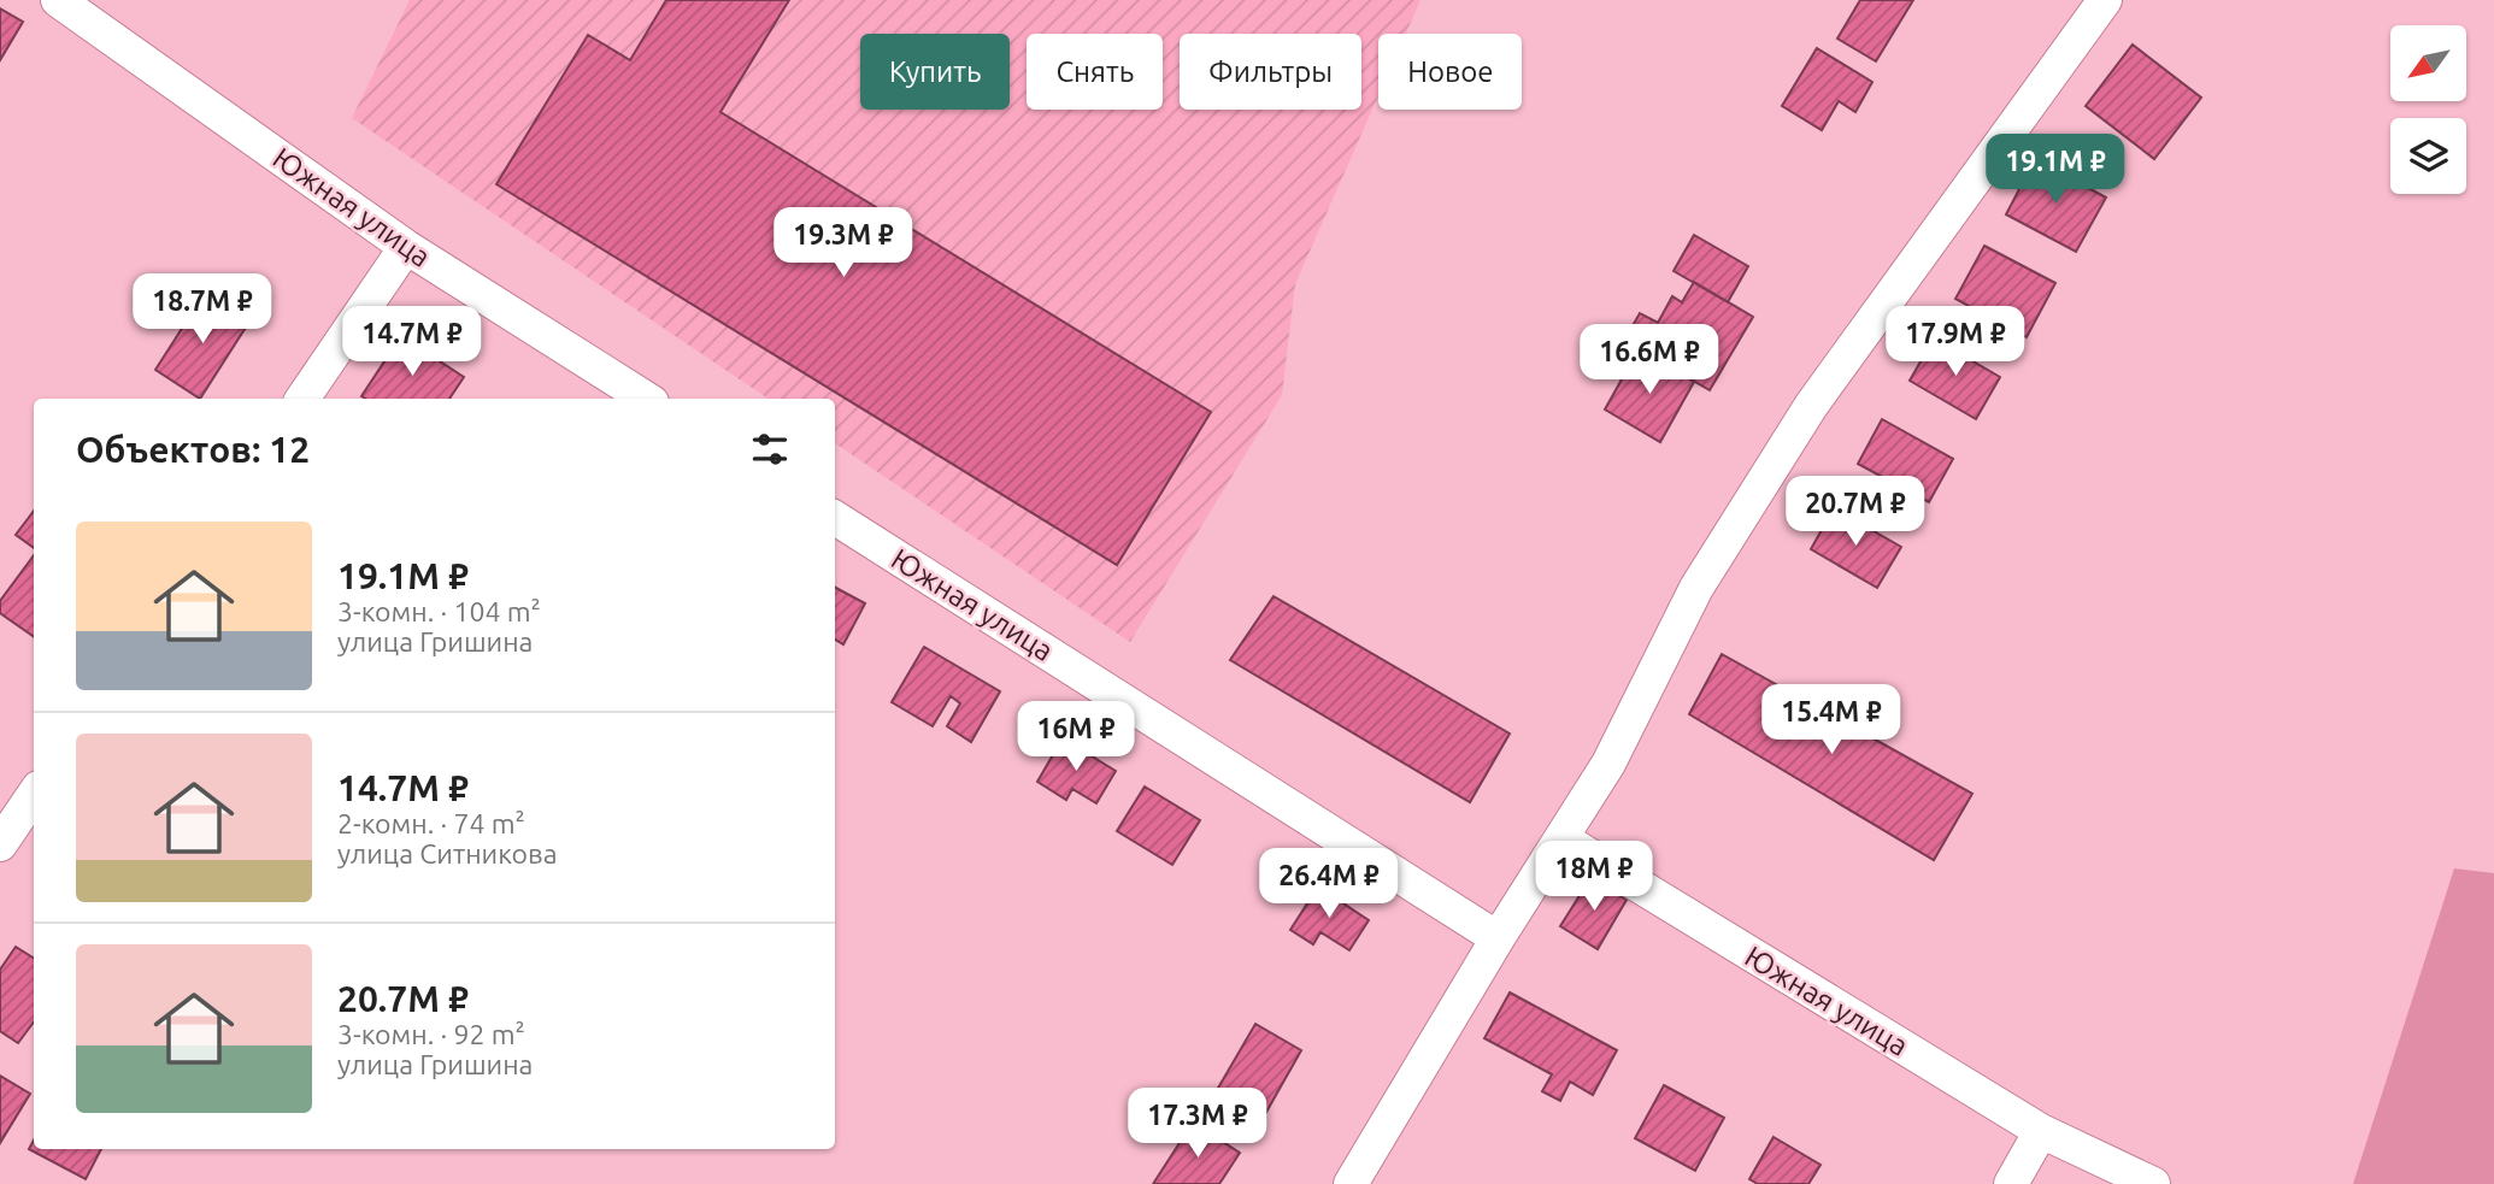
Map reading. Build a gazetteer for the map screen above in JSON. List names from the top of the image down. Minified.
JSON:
{"streets":{"street":["Южная улица"]},"north":"bottom left","page":{"chip":["Купить","Снять","Фильтры","Новое"],"price":["19.1M ₽","19.3M ₽","18.7M ₽","14.7M ₽","17.9M ₽","16.6M ₽","20.7M ₽","15.4M ₽","16M ₽","18M ₽","26.4M ₽","17.3M ₽"],"heading":"Объектов: 12","list":[{"name":"19.1M ₽","note":"3-комн. · 104 m² · улица Гришина"},{"name":"14.7M ₽","note":"2-комн. · 74 m² · улица Ситникова"},{"name":"20.7M ₽","note":"3-комн. · 92 m² · улица Гришина"}]}}
